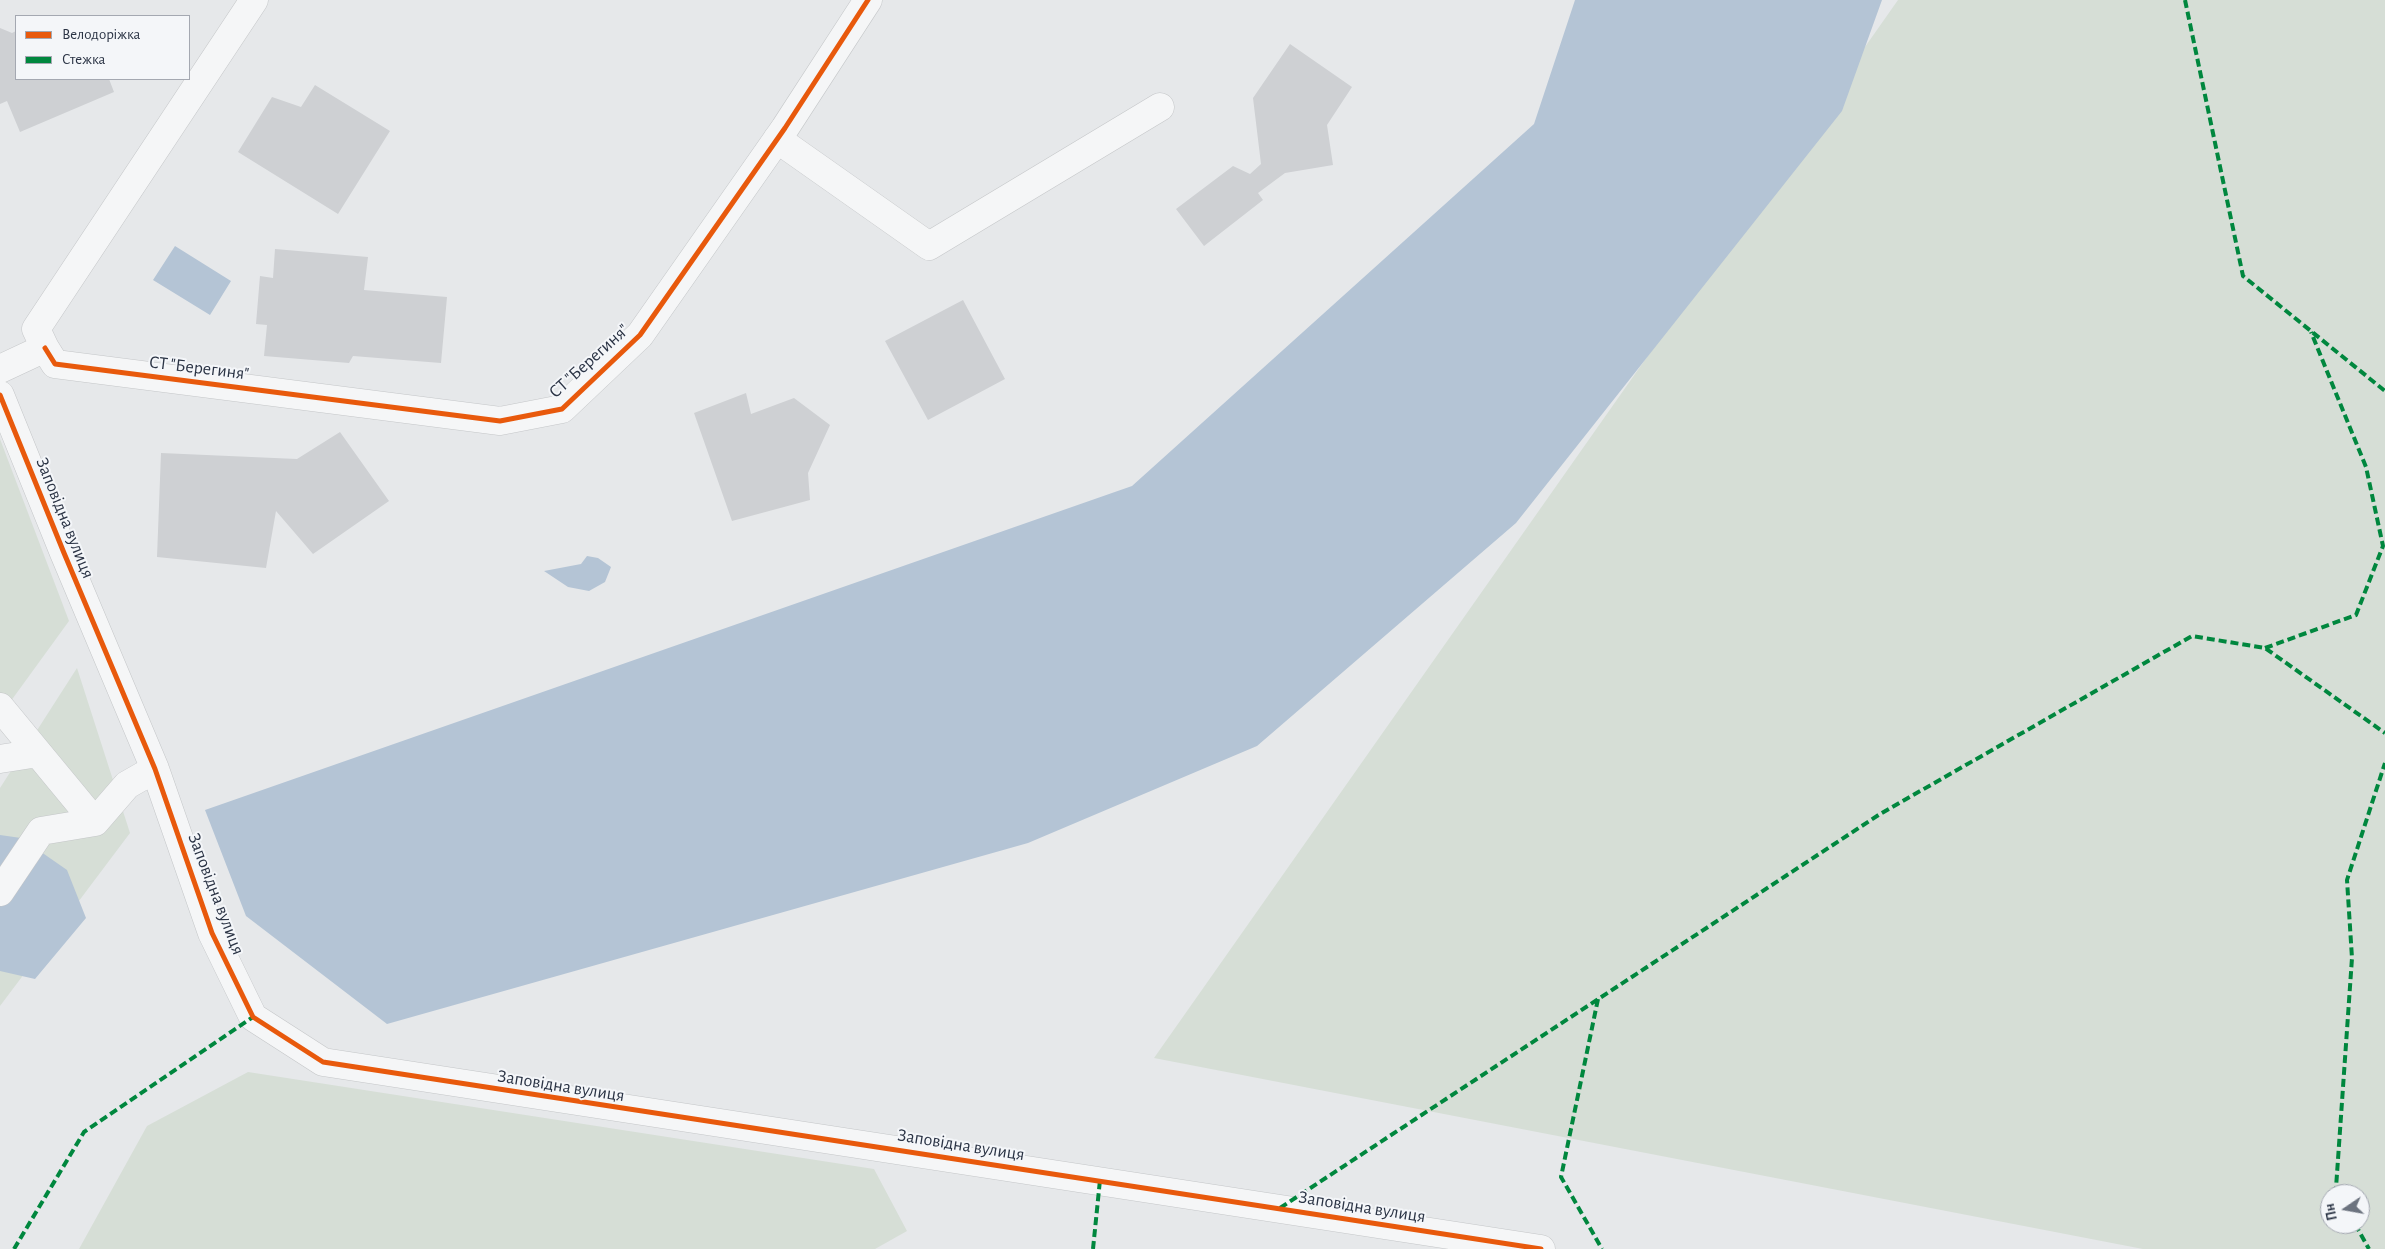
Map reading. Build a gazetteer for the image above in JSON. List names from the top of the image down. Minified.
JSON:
{"streets":{"street":["СТ \"Берегиня\"","Заповідна вулиця"]},"legend":["Велодоріжка","Стежка"],"north":"left"}
